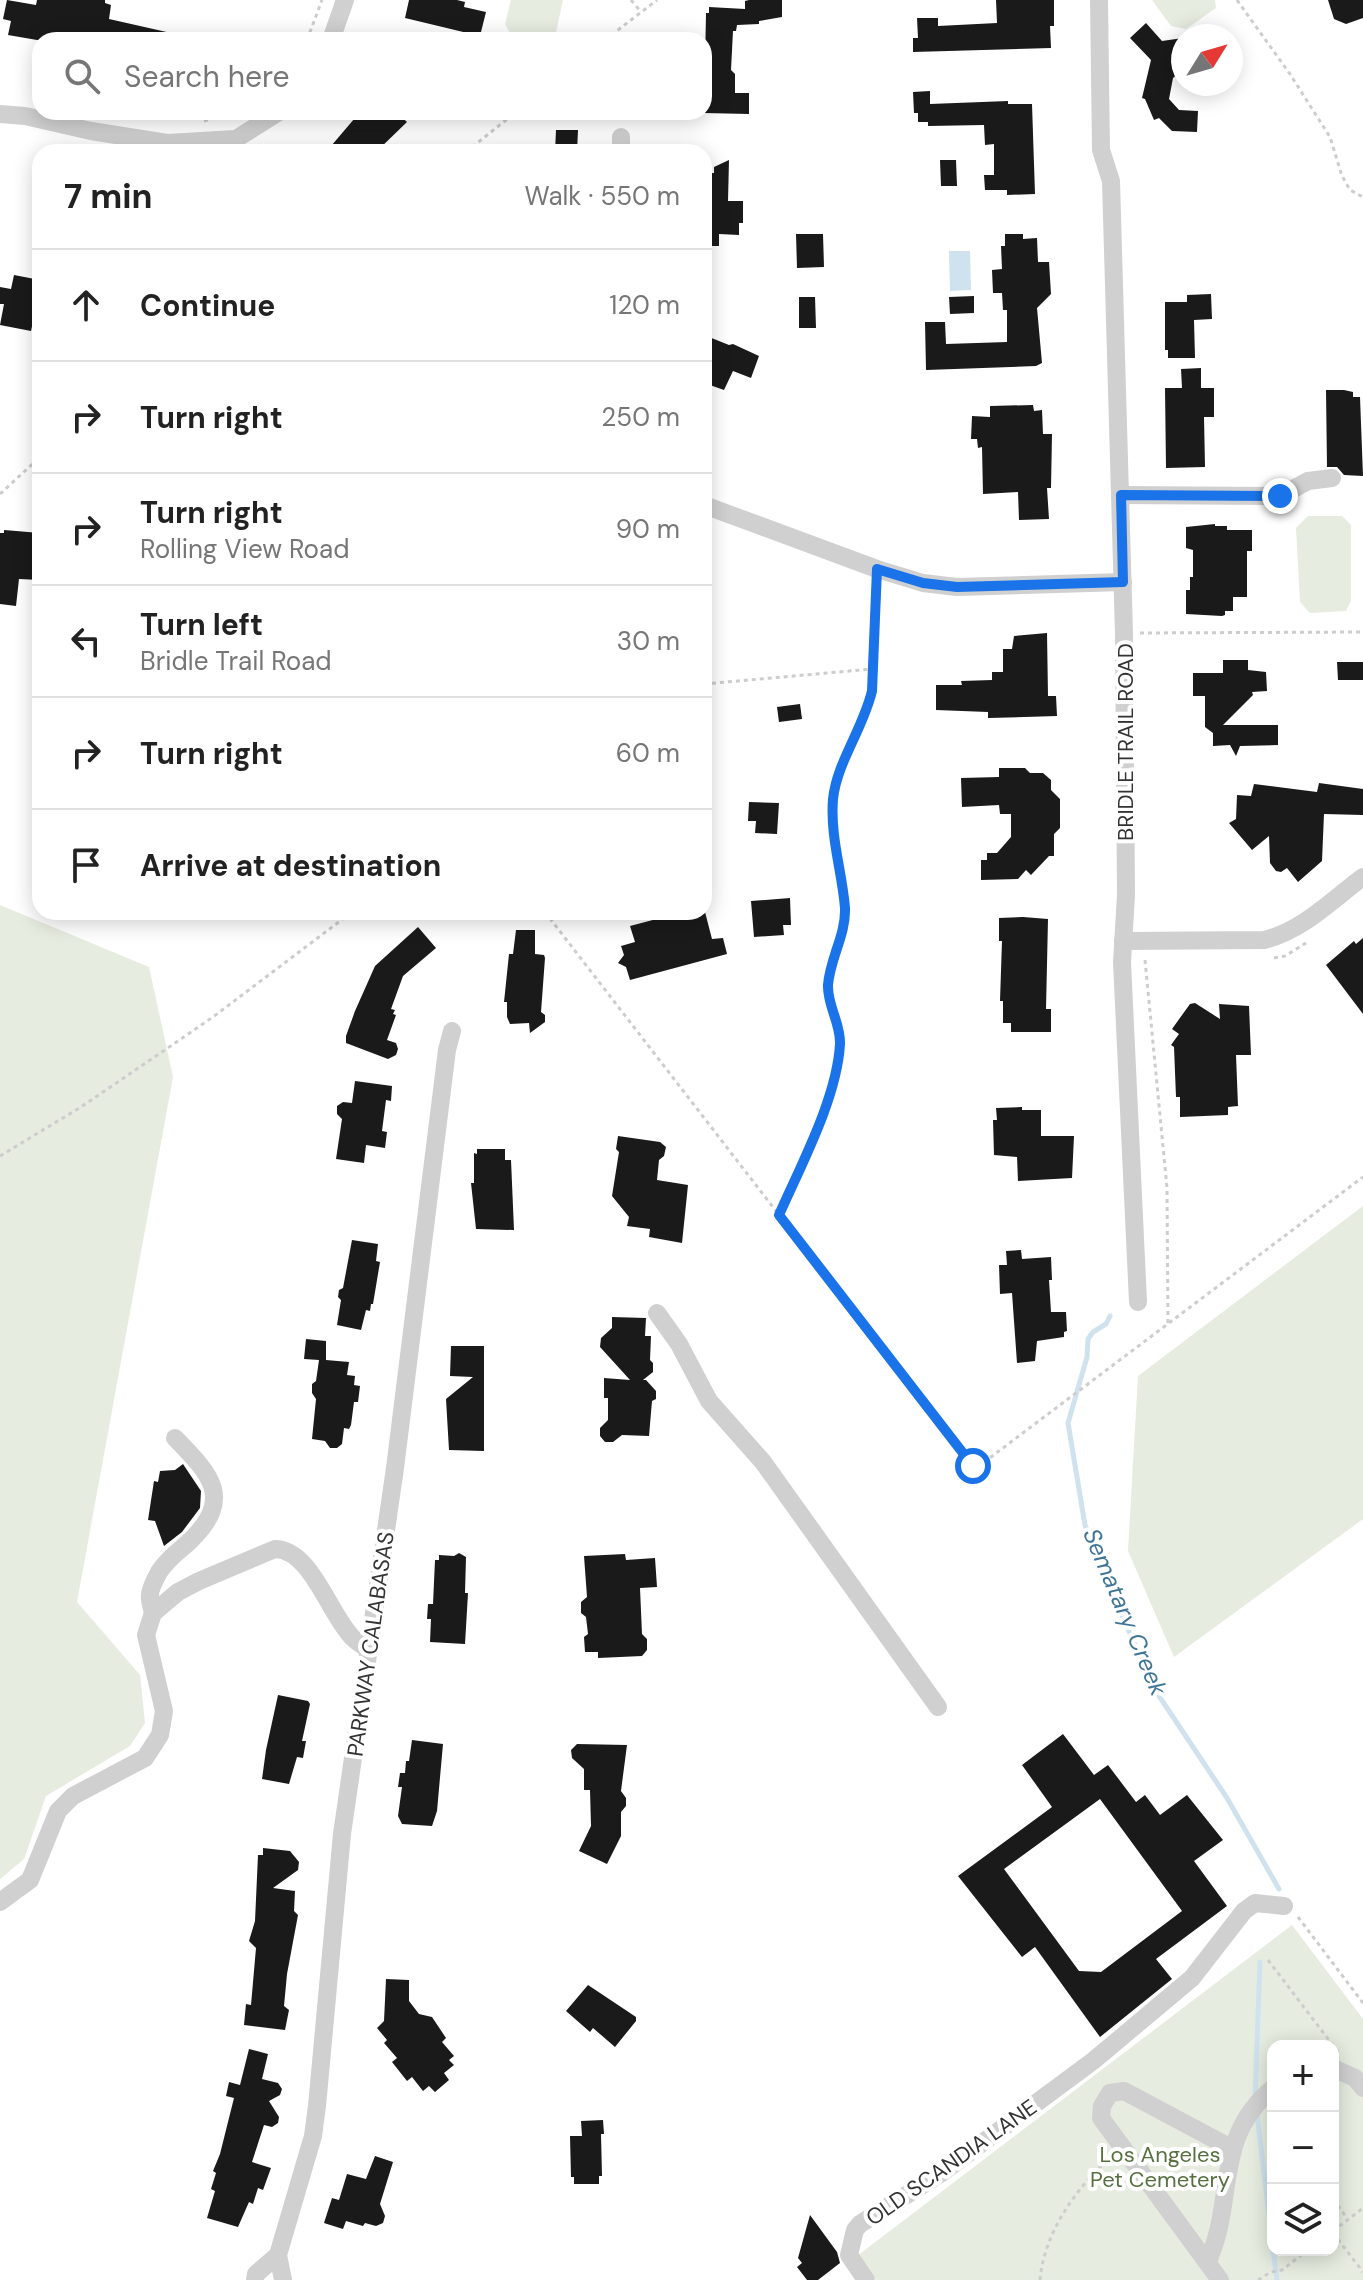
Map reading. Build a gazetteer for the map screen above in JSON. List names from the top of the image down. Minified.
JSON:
{"streets":{"street":["BRIDLE TRAIL ROAD","PARKWAY CALABASAS","OLD SCANDIA LANE"]},"water":["Sematary Creek"],"parks":["Los Angeles Pet Cemetery"],"north":"top right","page":{"search":"Search here","heading":["7 min","Walk · 550 m"],"list":[["Continue","120 m"],["Turn right","250 m"],["Turn right","Rolling View Road","90 m"],["Turn left","Bridle Trail Road","30 m"],["Turn right","60 m"],"Arrive at destination"],"map_buttons":["+","−"]}}
